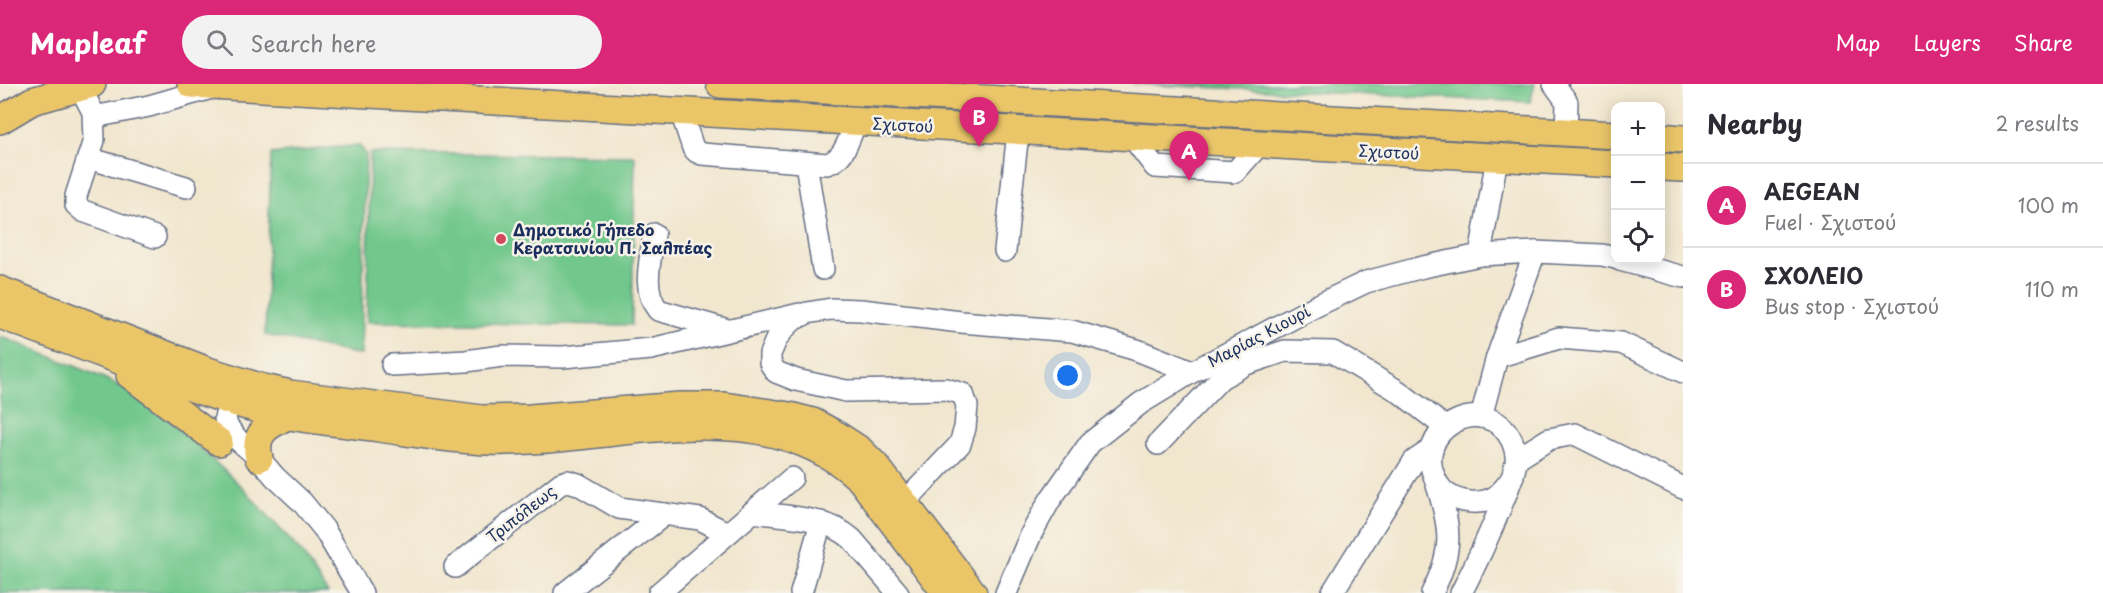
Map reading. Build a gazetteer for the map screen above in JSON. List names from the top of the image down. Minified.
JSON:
{"streets":{"main road":["Σχιστού"],"street":["Μαρίας Κιουρί","Τριπόλεως"]},"places":["Δημοτικό Γήπεδο Κερατσινίου Π. Σαλπέας"],"page":{"header":"Mapleaf","search":"Search here","nav":["Map","Layers","Share"],"heading":["Nearby","2 results"],"pins":["B","A"],"map_buttons":["+","−"],"list":[{"mark":"A","name":"AEGEAN","note":"Fuel · Σχιστού","value":"100 m"},{"mark":"B","name":"ΣΧΟΛΕΙΟ","note":"Bus stop · Σχιστού","value":"110 m"}]}}
